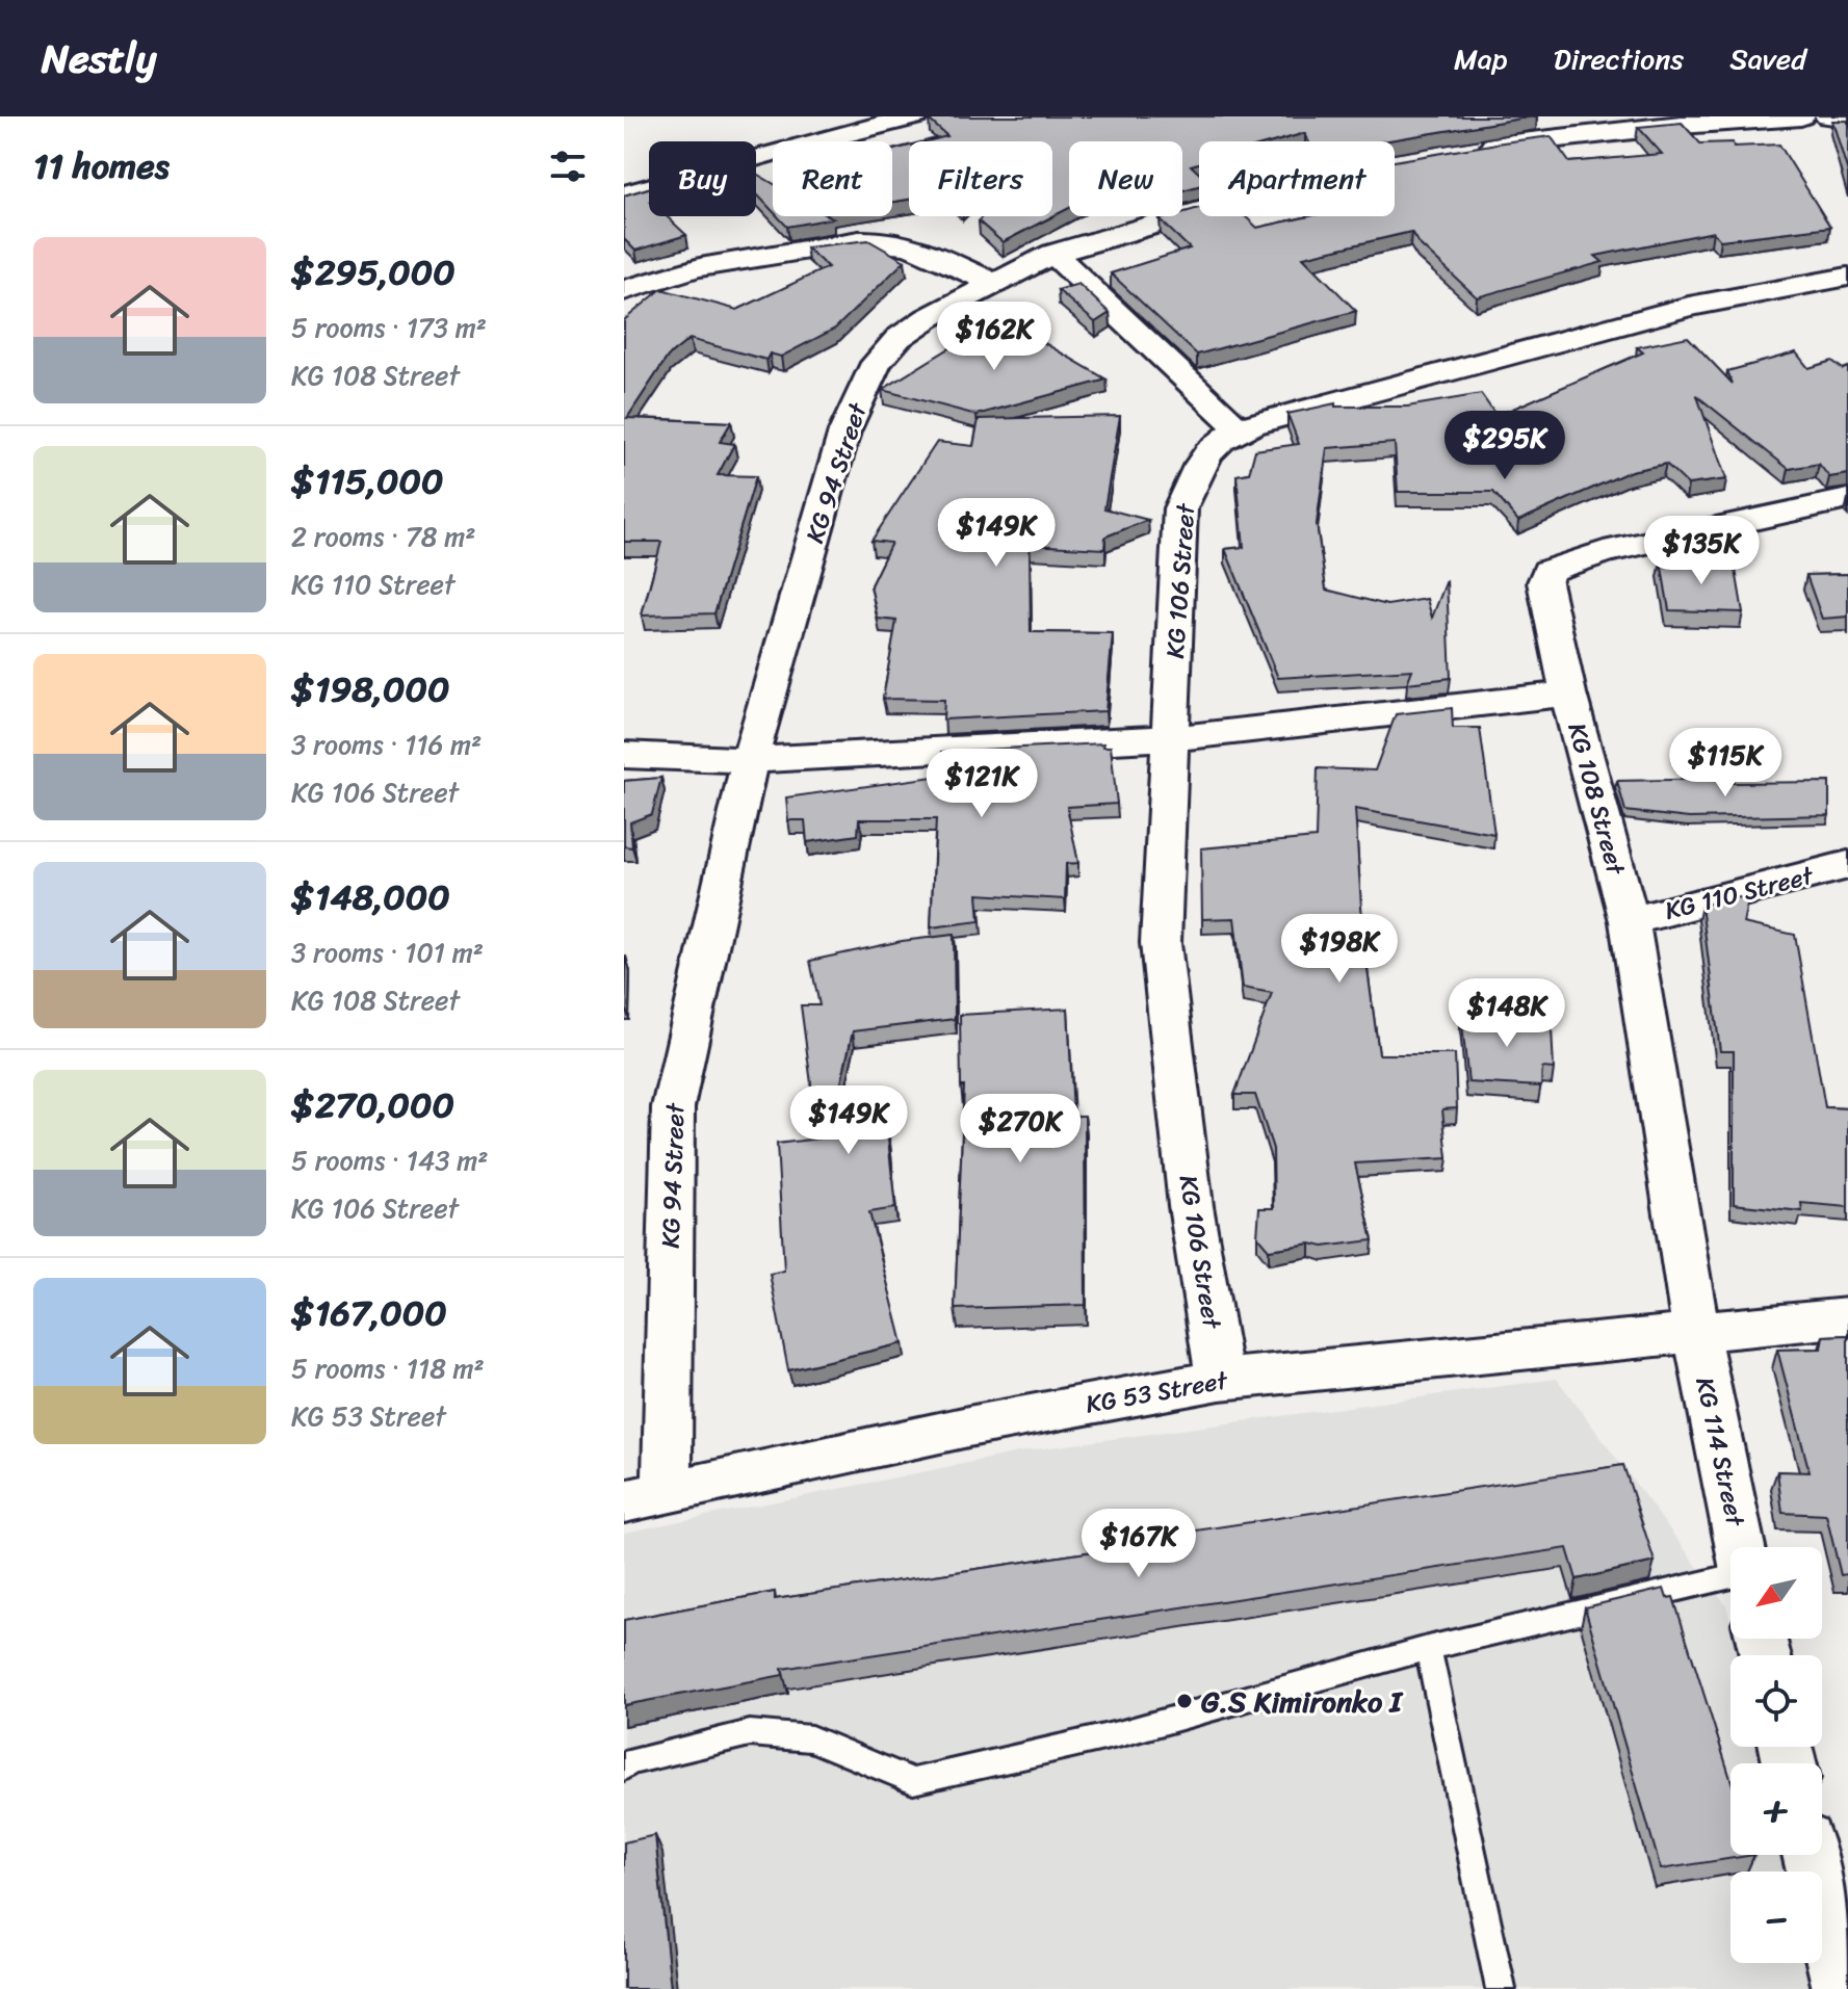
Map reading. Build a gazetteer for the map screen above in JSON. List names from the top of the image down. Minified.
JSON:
{"streets":{"street":["KG 94 Street","KG 106 Street","KG 108 Street","KG 110 Street","KG 53 Street","KG 114 Street"]},"crossings":[["KG 94 Street","KG 53 Street"],["KG 106 Street","KG 53 Street"],["KG 108 Street","KG 110 Street"],["KG 108 Street","KG 53 Street"],["KG 108 Street","KG 114 Street"],["KG 53 Street","KG 114 Street"]],"places":["G.S Kimironko I"],"north":"bottom left","page":{"header":"Nestly","nav":["Map","Directions","Saved"],"heading":"11 homes","chip":["Buy","Rent","Filters","New","Apartment"],"list":[{"name":"$295,000","note":"5 rooms · 173 m² · KG 108 Street"},{"name":"$115,000","note":"2 rooms · 78 m² · KG 110 Street"},{"name":"$198,000","note":"3 rooms · 116 m² · KG 106 Street"},{"name":"$148,000","note":"3 rooms · 101 m² · KG 108 Street"},{"name":"$270,000","note":"5 rooms · 143 m² · KG 106 Street"},{"name":"$167,000","note":"5 rooms · 118 m² · KG 53 Street"}],"price":["$162K","$295K","$149K","$135K","$115K","$121K","$198K","$148K","$149K","$270K","$167K"],"map_buttons":["+","−"]}}
